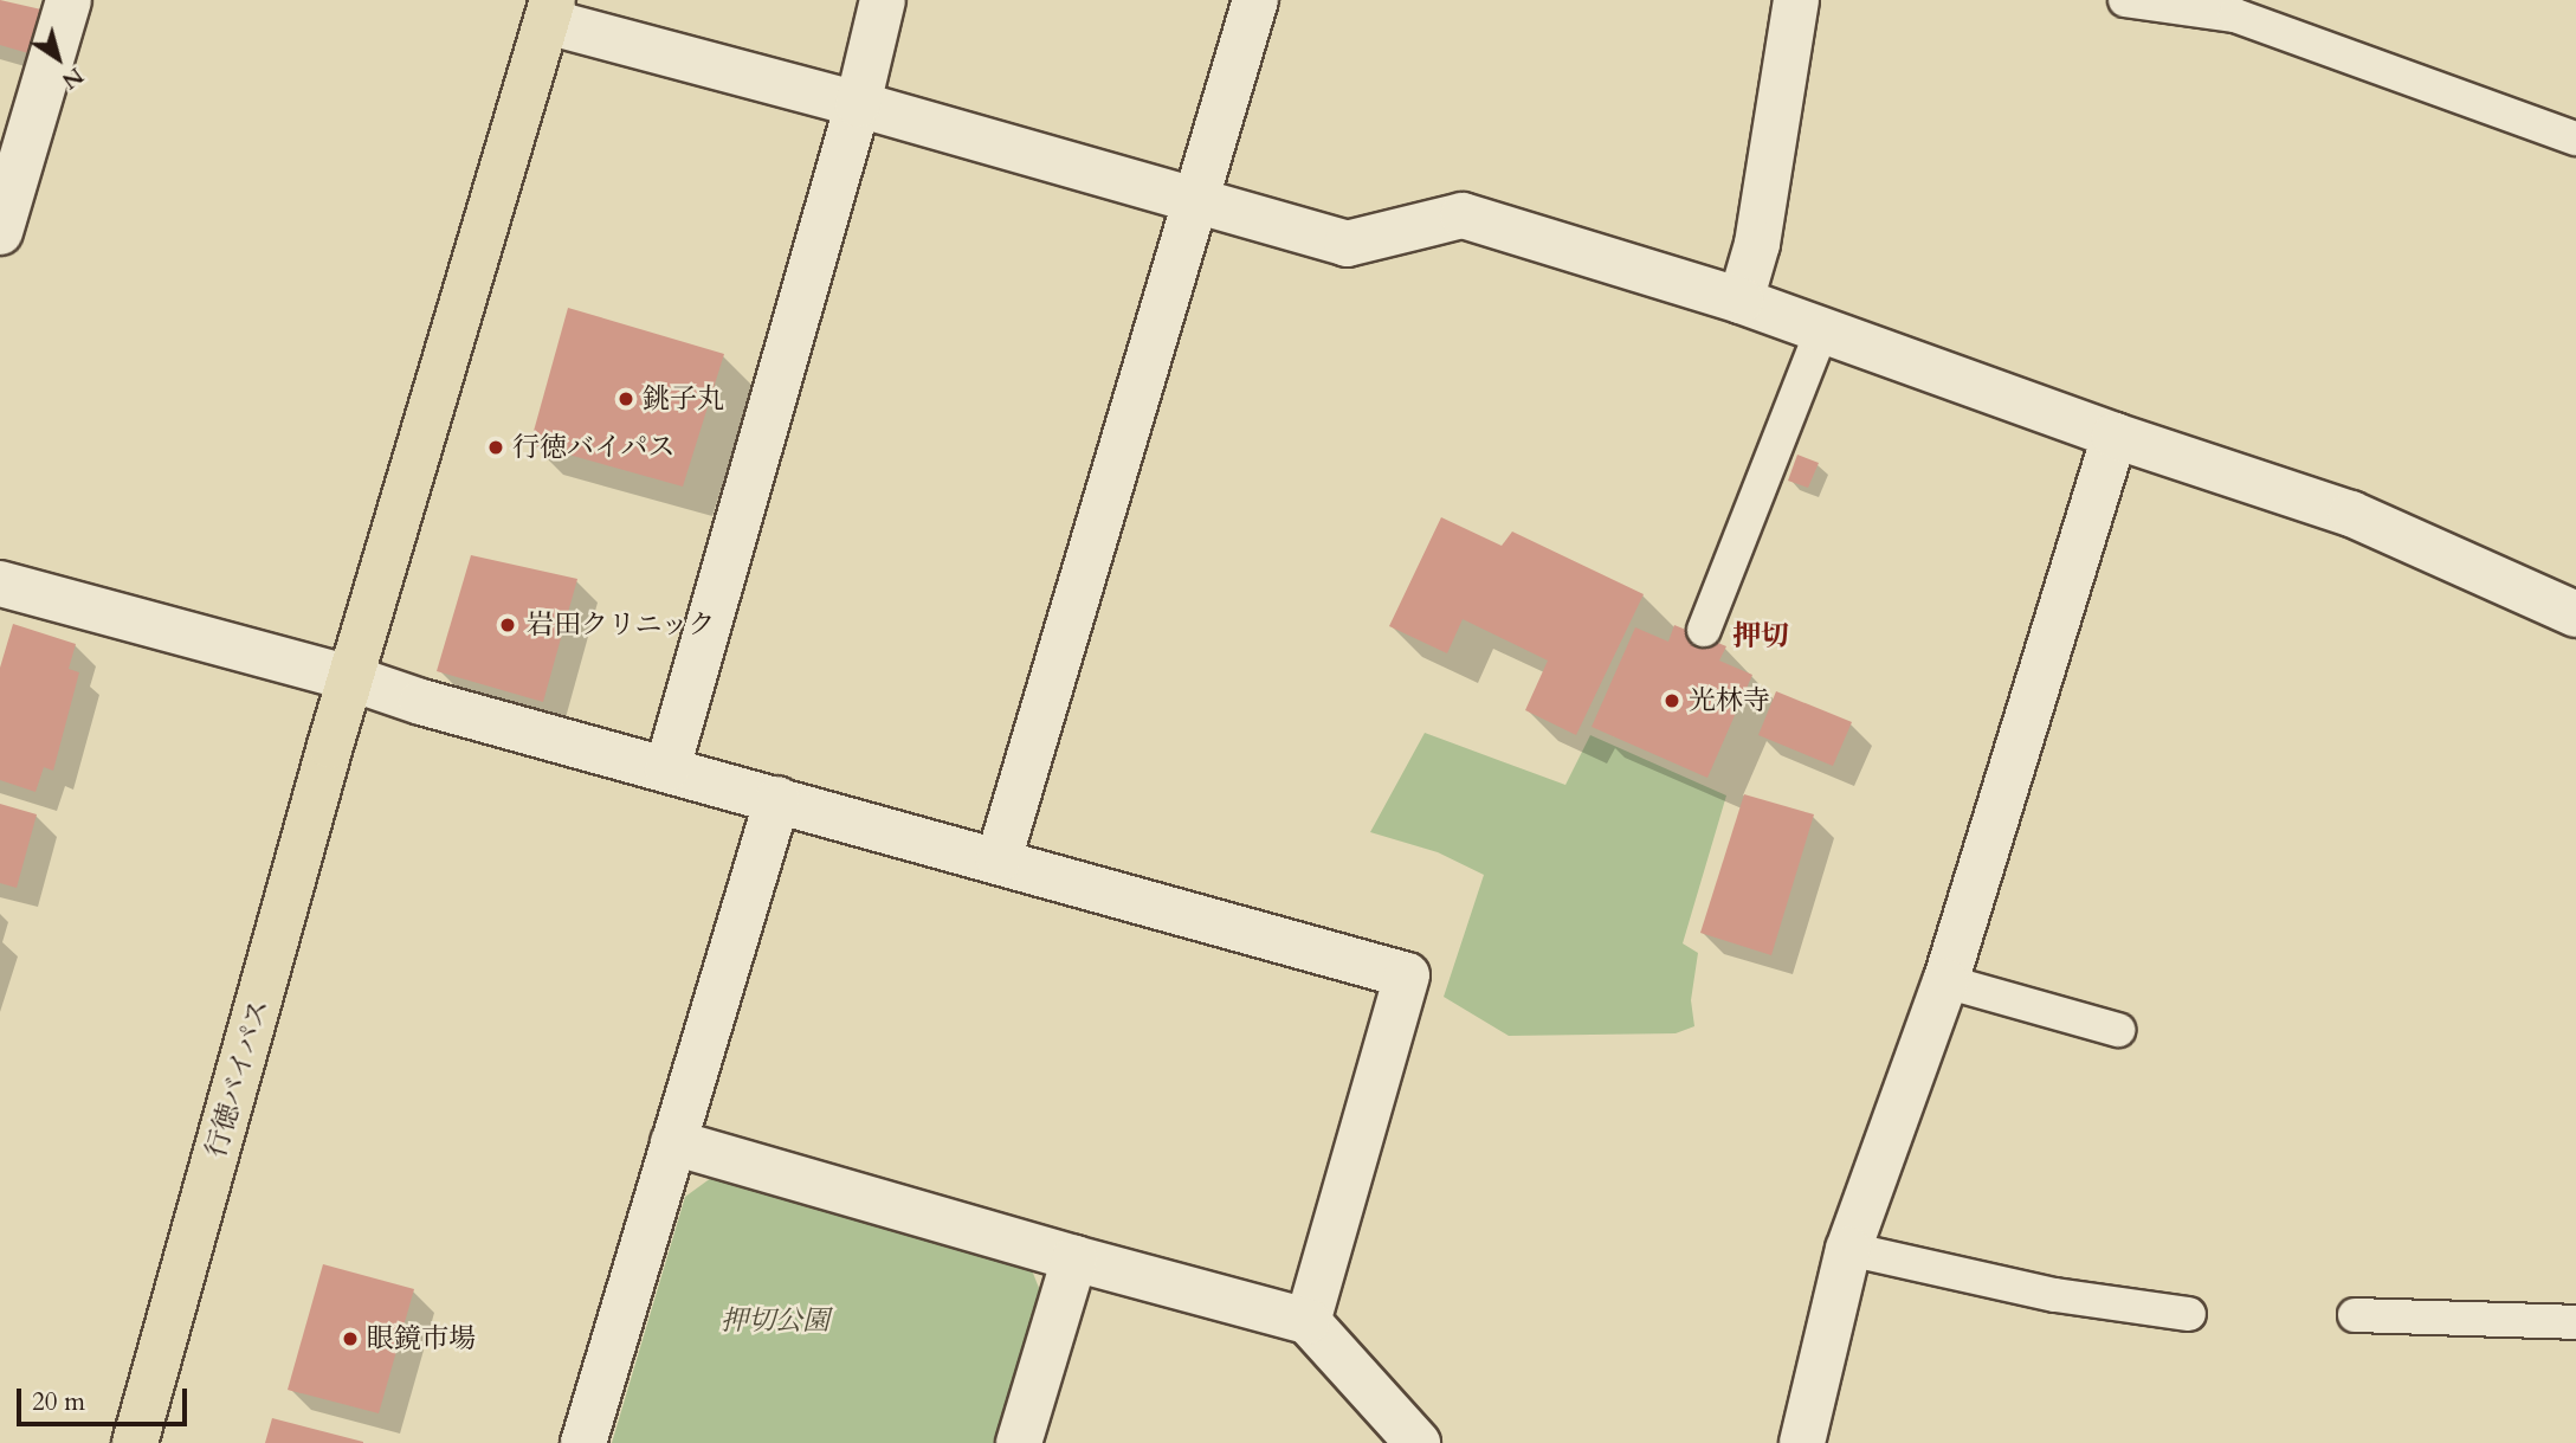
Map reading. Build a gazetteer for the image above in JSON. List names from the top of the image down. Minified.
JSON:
{"streets":{"main road":["行徳バイパス"]},"districts":["押切"],"parks":["押切公園"],"places":["銚子丸","行徳バイパス","岩田クリニック","光林寺","眼鏡市場"],"scale_bar":"20 m","north":"bottom right"}
